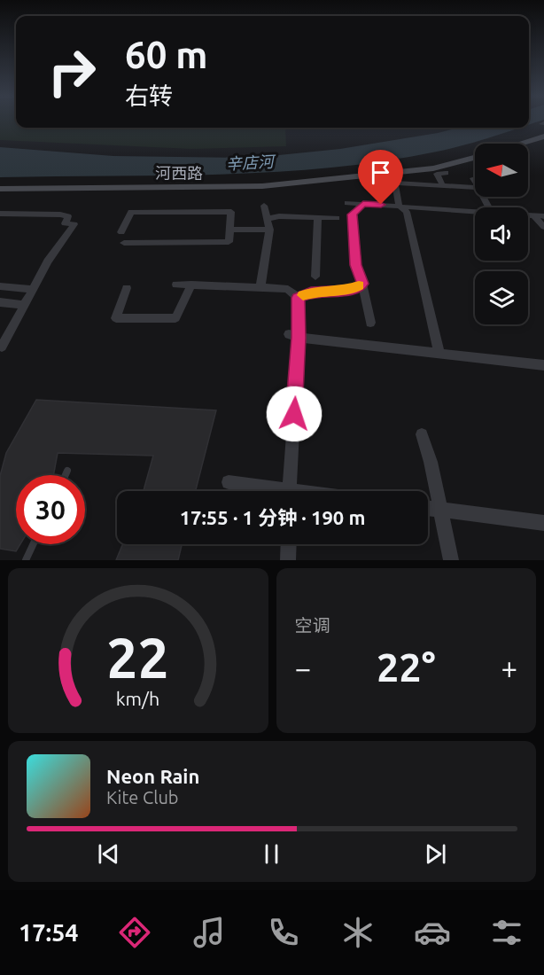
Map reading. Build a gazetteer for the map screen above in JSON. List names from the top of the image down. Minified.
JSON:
{"streets":{"street":["河西路"]},"water":["辛店河"],"north":"left","page":{"turn":["60 m","右转"],"limit":"30","trip":"17:55 · 1 分钟 · 190 m","tile":"空调","heat":["−","22°","+"],"song":["Neon Rain","Kite Club"],"tabs":"17:54","gauge":["22","km/h"]}}
